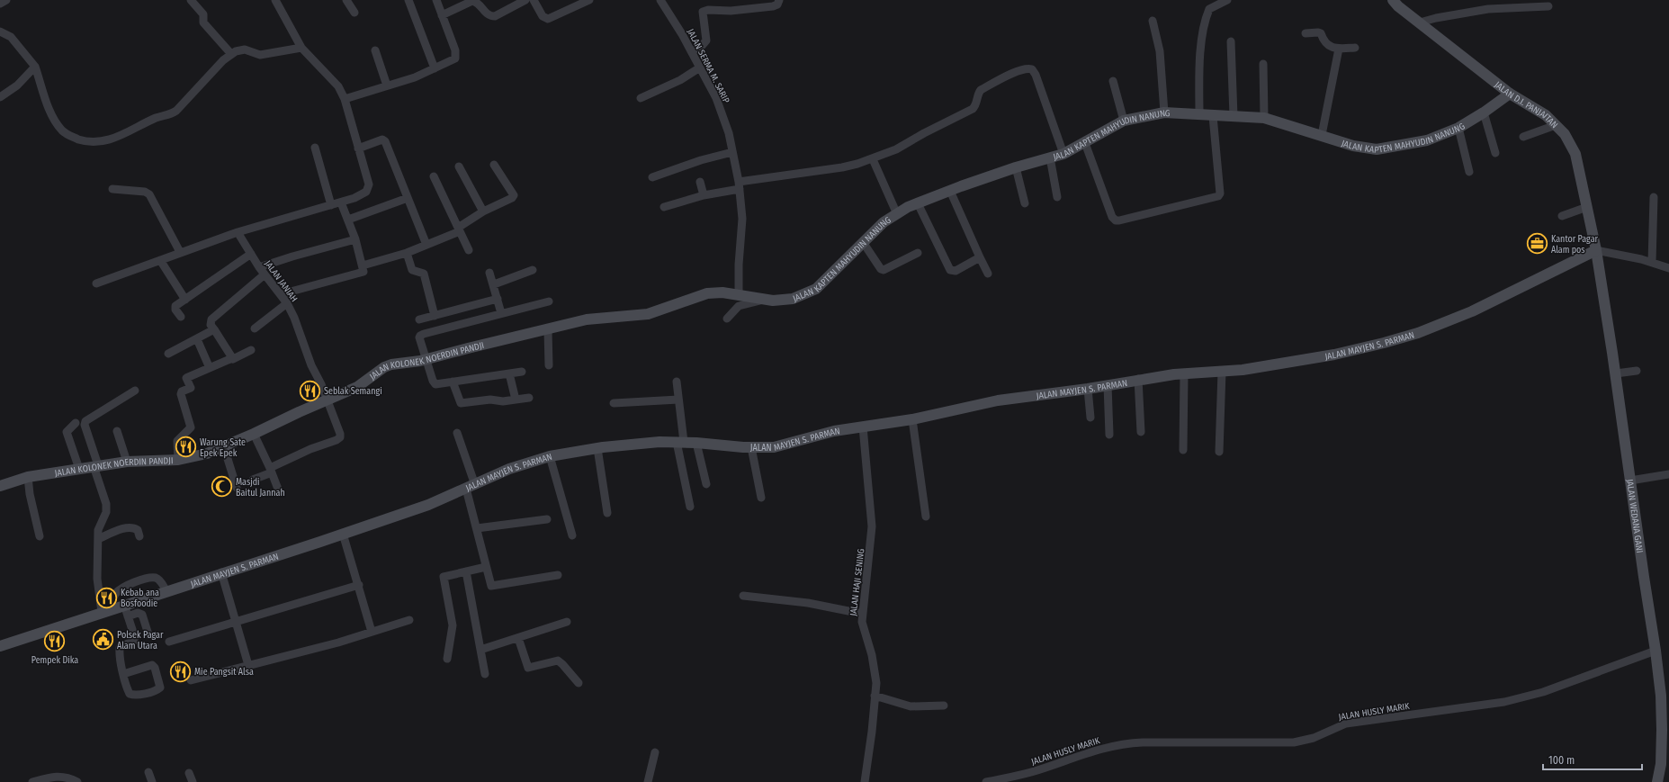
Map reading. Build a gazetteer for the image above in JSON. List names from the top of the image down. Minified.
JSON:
{"streets":{"street":["JALAN SERMA M. SARIP","JALAN D.I. PANJAITAN","JALAN KAPTEN MAHYUDIN NANUNG","JALAN JANIAH","JALAN MAYJEN S. PARMAN","JALAN KOLONEK NOERDIN PANDJI","JALAN WEDANA GANI","JALAN HAJI SENING","JALAN HUSLY MARIK"]},"crossings":[["JALAN SERMA M. SARIP","JALAN KAPTEN MAHYUDIN NANUNG"],["JALAN SERMA M. SARIP","JALAN KOLONEK NOERDIN PANDJI"],["JALAN D.I. PANJAITAN","JALAN KAPTEN MAHYUDIN NANUNG"],["JALAN D.I. PANJAITAN","JALAN MAYJEN S. PARMAN"],["JALAN D.I. PANJAITAN","JALAN WEDANA GANI"],["JALAN KAPTEN MAHYUDIN NANUNG","JALAN KOLONEK NOERDIN PANDJI"],["JALAN JANIAH","JALAN KOLONEK NOERDIN PANDJI"],["JALAN MAYJEN S. PARMAN","JALAN WEDANA GANI"],["JALAN MAYJEN S. PARMAN","JALAN HAJI SENING"],["JALAN WEDANA GANI","JALAN HUSLY MARIK"]],"places":{"office":["Kantor Pagar Alam pos"],"restaurant":["Seblak Semangi","Warung Sate Epek Epek","Kebab ana Bosfoodie","Pempek Dika","Mie Pangsit Alsa"],"mosque":["Masjdi Baitul Jannah"],"public building":["Polsek Pagar Alam Utara"]},"scale_bar":"100 m"}
